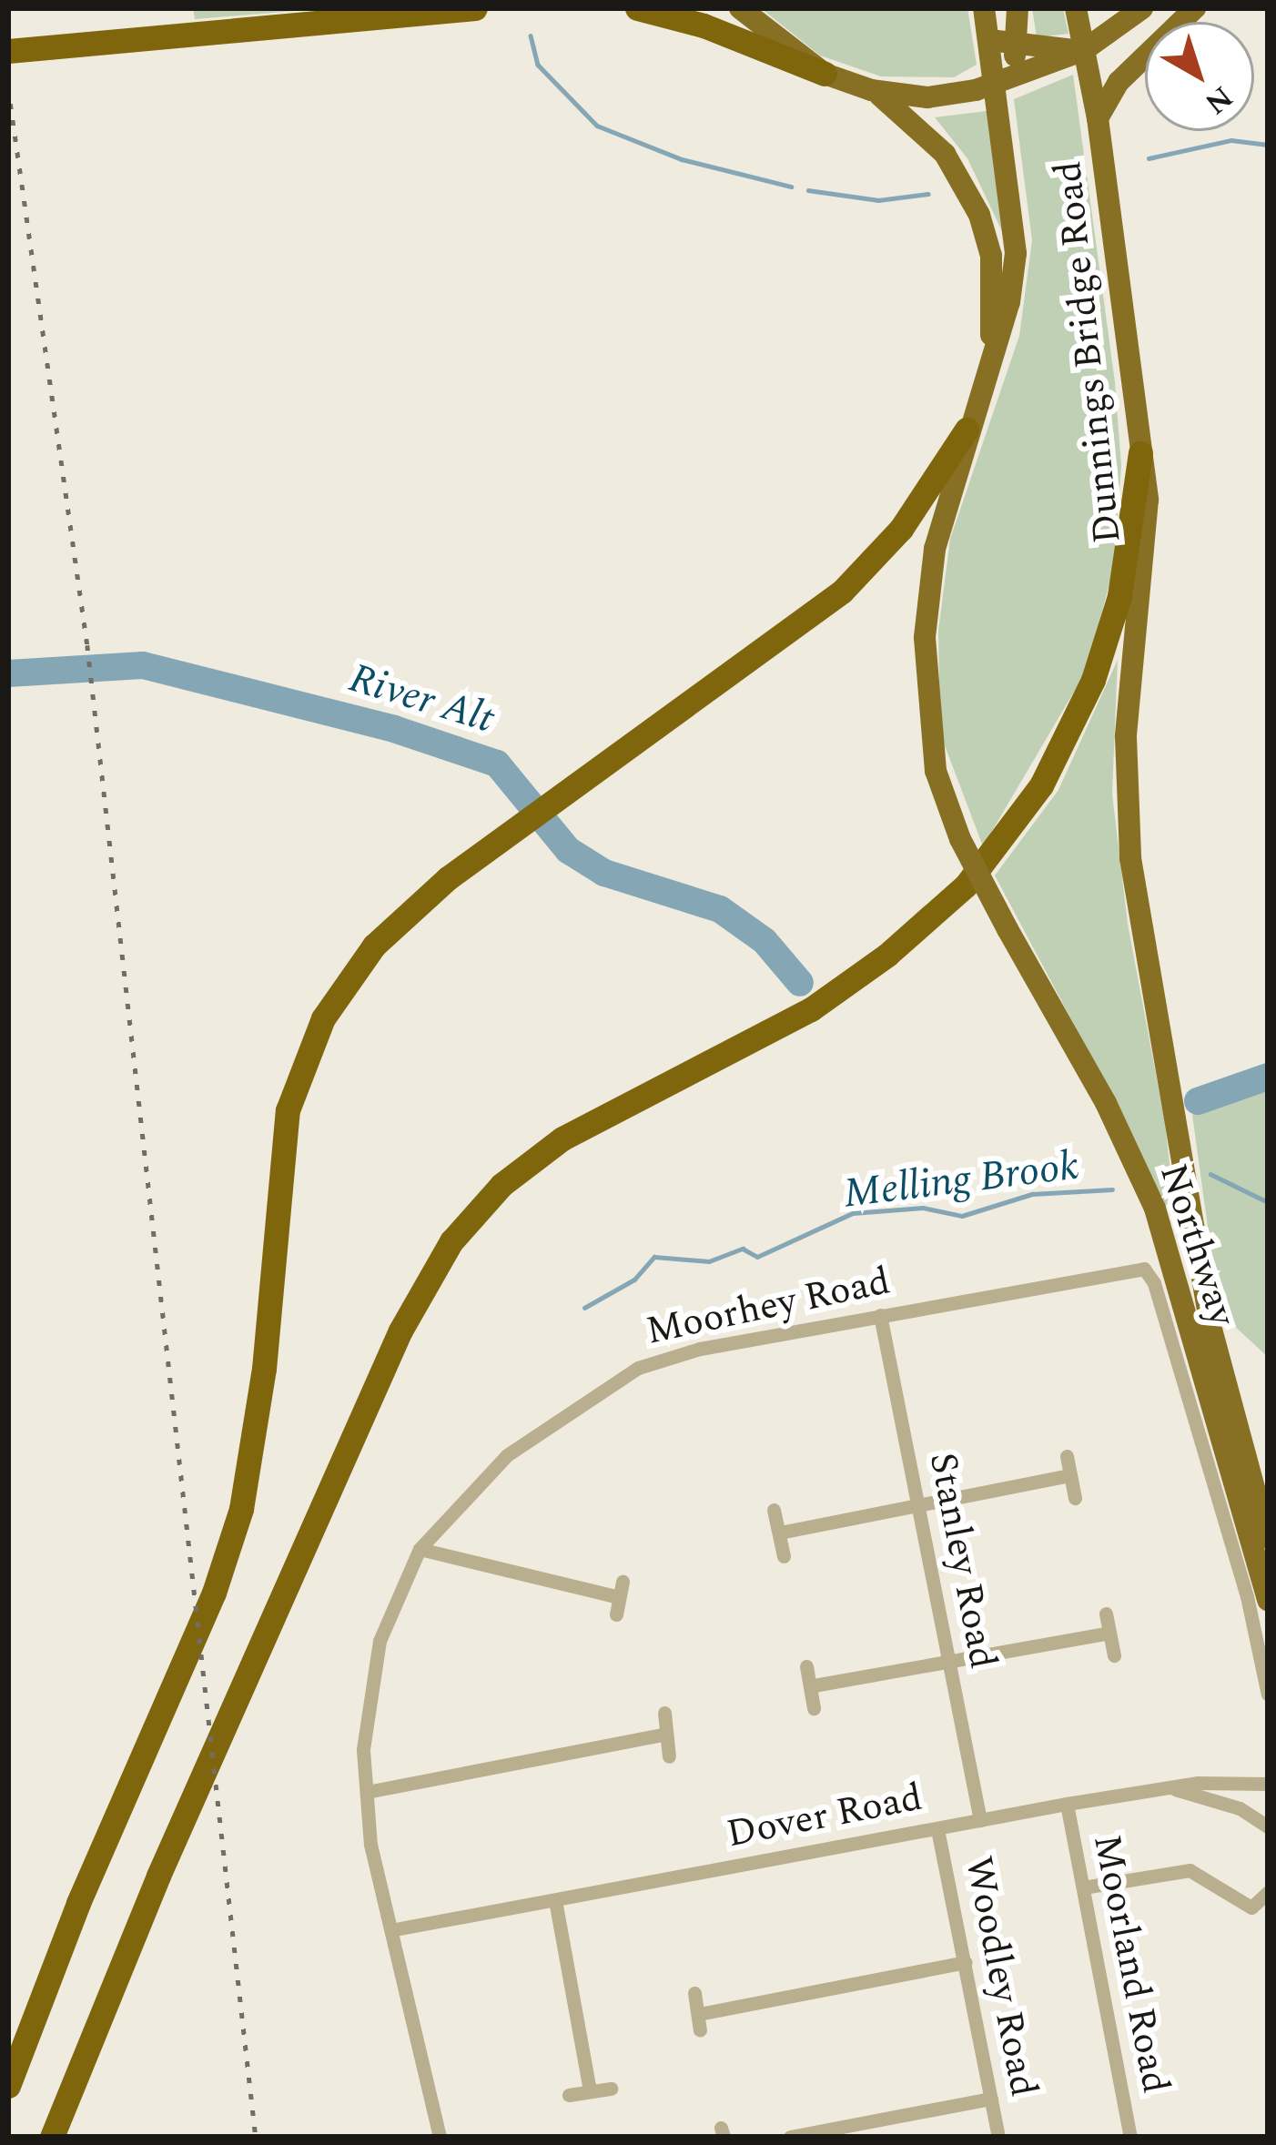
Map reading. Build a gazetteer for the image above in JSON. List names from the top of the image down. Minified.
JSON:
{"streets":{"highway":["Dunnings Bridge Road","Northway"],"street":["Moorhey Road","Stanley Road","Dover Road","Moorland Road","Woodley Road"]},"crossings":[["Dunnings Bridge Road","Northway"],["Northway","Moorhey Road"],["Moorhey Road","Stanley Road"],["Moorhey Road","Dover Road"],["Stanley Road","Dover Road"],["Dover Road","Moorland Road"],["Dover Road","Woodley Road"]],"water":["River Alt","Melling Brook"],"north":"bottom right"}
